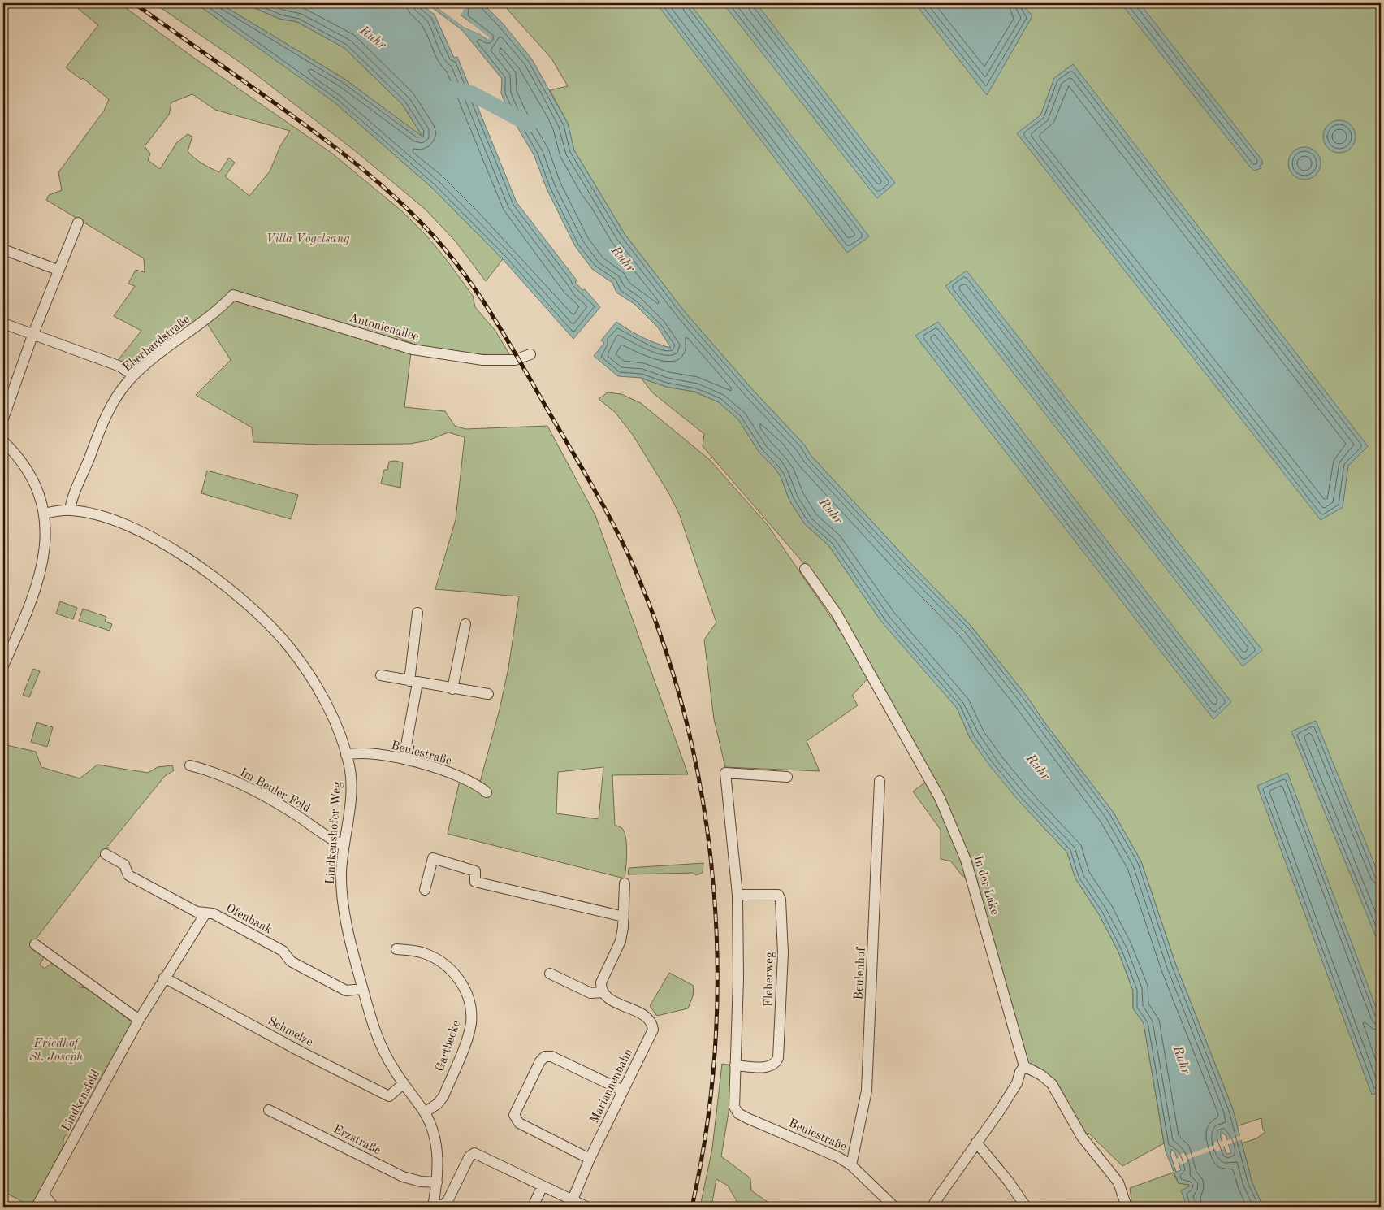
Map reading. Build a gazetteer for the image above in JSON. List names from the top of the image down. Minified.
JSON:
{"streets":{"street":["Antonienallee","Eberhardstraße","Beulestraße","Im Beuler Feld","Lindkenshofer Weg","In der Lake","Ofenbank","Beulenhof","Fleherweg","Schmelze","Gartbecke","Mariannenbahn","Lindkensfeld","Erzstraße"]},"crossings":[["Antonienallee","Eberhardstraße"],["Eberhardstraße","Lindkenshofer Weg"],["Beulestraße","Lindkenshofer Weg"],["Beulestraße","Beulenhof"],["Beulestraße","Fleherweg"],["Im Beuler Feld","Lindkenshofer Weg"],["Lindkenshofer Weg","Ofenbank"],["Lindkenshofer Weg","Schmelze"],["Lindkenshofer Weg","Gartbecke"],["Lindkenshofer Weg","Erzstraße"],["Ofenbank","Lindkensfeld"],["Schmelze","Lindkensfeld"]],"water":["Ruhr"],"parks":["Villa Vogelsang","Friedhof St. Joseph"]}
